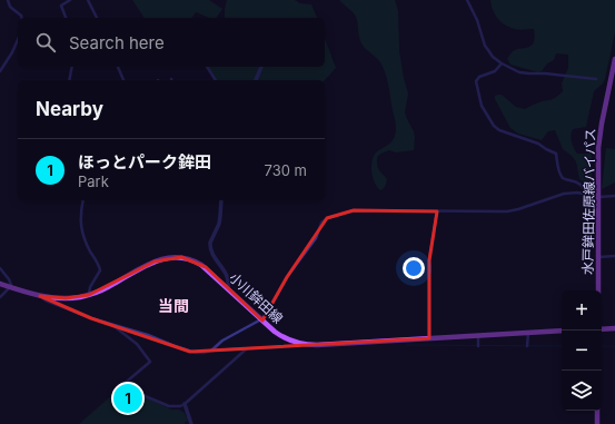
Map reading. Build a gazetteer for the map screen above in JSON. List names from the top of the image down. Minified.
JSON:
{"streets":{"main road":["水戸鉾田佐原線バイパス","小川鉾田線"]},"districts":["当間"],"page":{"search":"Search here","heading":"Nearby","list":[{"mark":"1","name":"ほっとパーク鉾田","note":"Park","value":"730 m"}],"map_buttons":["+","−"],"pins":"1"}}
